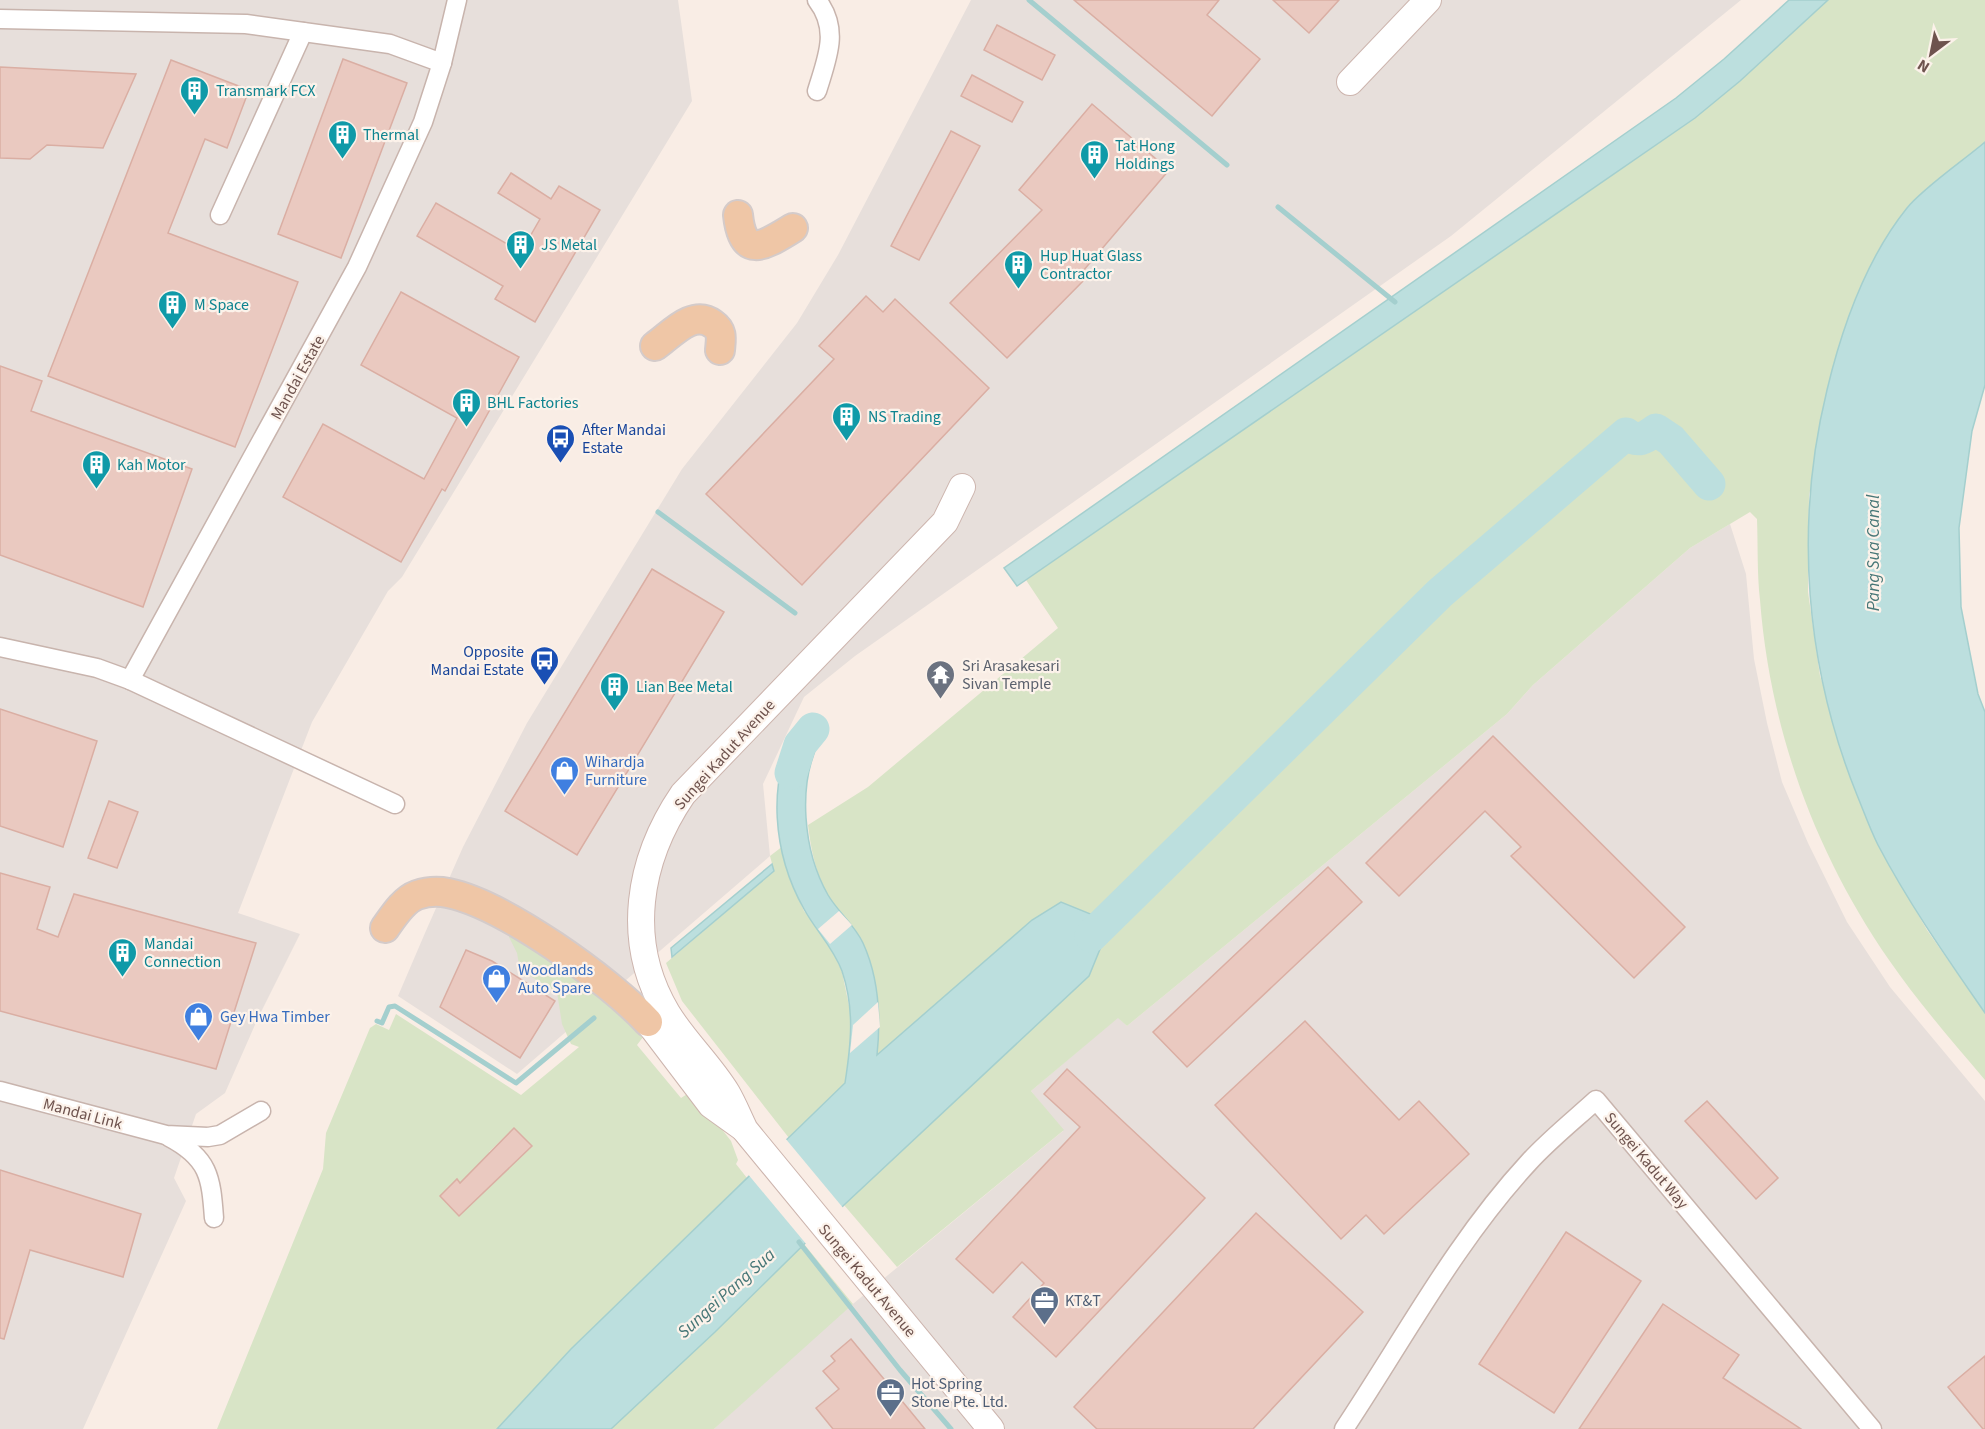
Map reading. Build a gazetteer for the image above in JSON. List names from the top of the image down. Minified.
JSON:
{"streets":{"street":["Mandai Estate","Sungei Kadut Avenue","Mandai Link","Sungei Kadut Way"]},"water":["Pang Sua Canal","Sungei Pang Sua"],"places":{"building":["Transmark FCX","Thermal","Tat Hong Holdings","JS Metal","Hup Huat Glass Contractor","M Space","BHL Factories","NS Trading","Kah Motor","Lian Bee Metal","Mandai Connection"],"bus stop":["After Mandai Estate","Opposite Mandai Estate"],"temple":["Sri Arasakesari Sivan Temple"],"shop":["Wihardja Furniture","Woodlands Auto Spare","Gey Hwa Timber"],"office":["KT&T","Hot Spring Stone Pte. Ltd."]},"north":"bottom left"}
